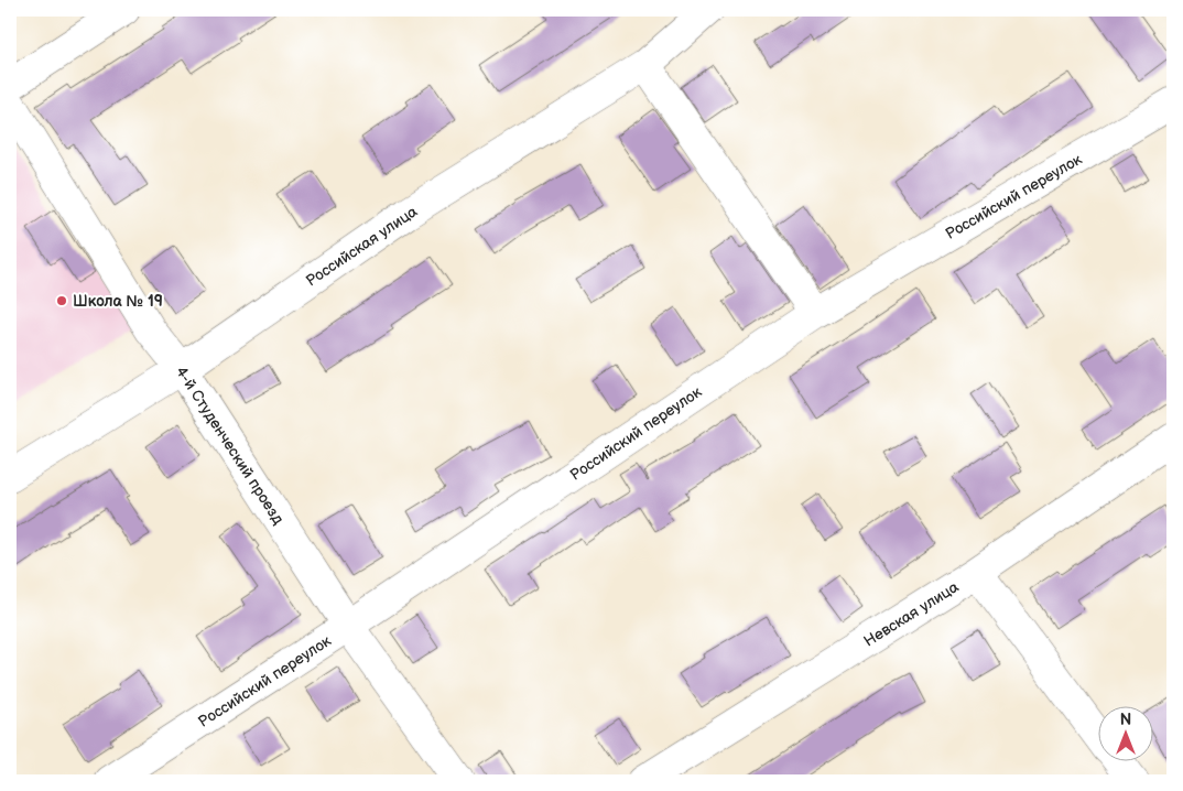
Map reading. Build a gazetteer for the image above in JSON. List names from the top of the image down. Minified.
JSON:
{"streets":{"street":["Российский переулок","Российская улица","4-й Студенческий проезд","Невская улица"]},"crossings":[["Российский переулок","4-й Студенческий проезд"],["Российская улица","4-й Студенческий проезд"]],"places":["Школа № 19"],"north":"top"}
